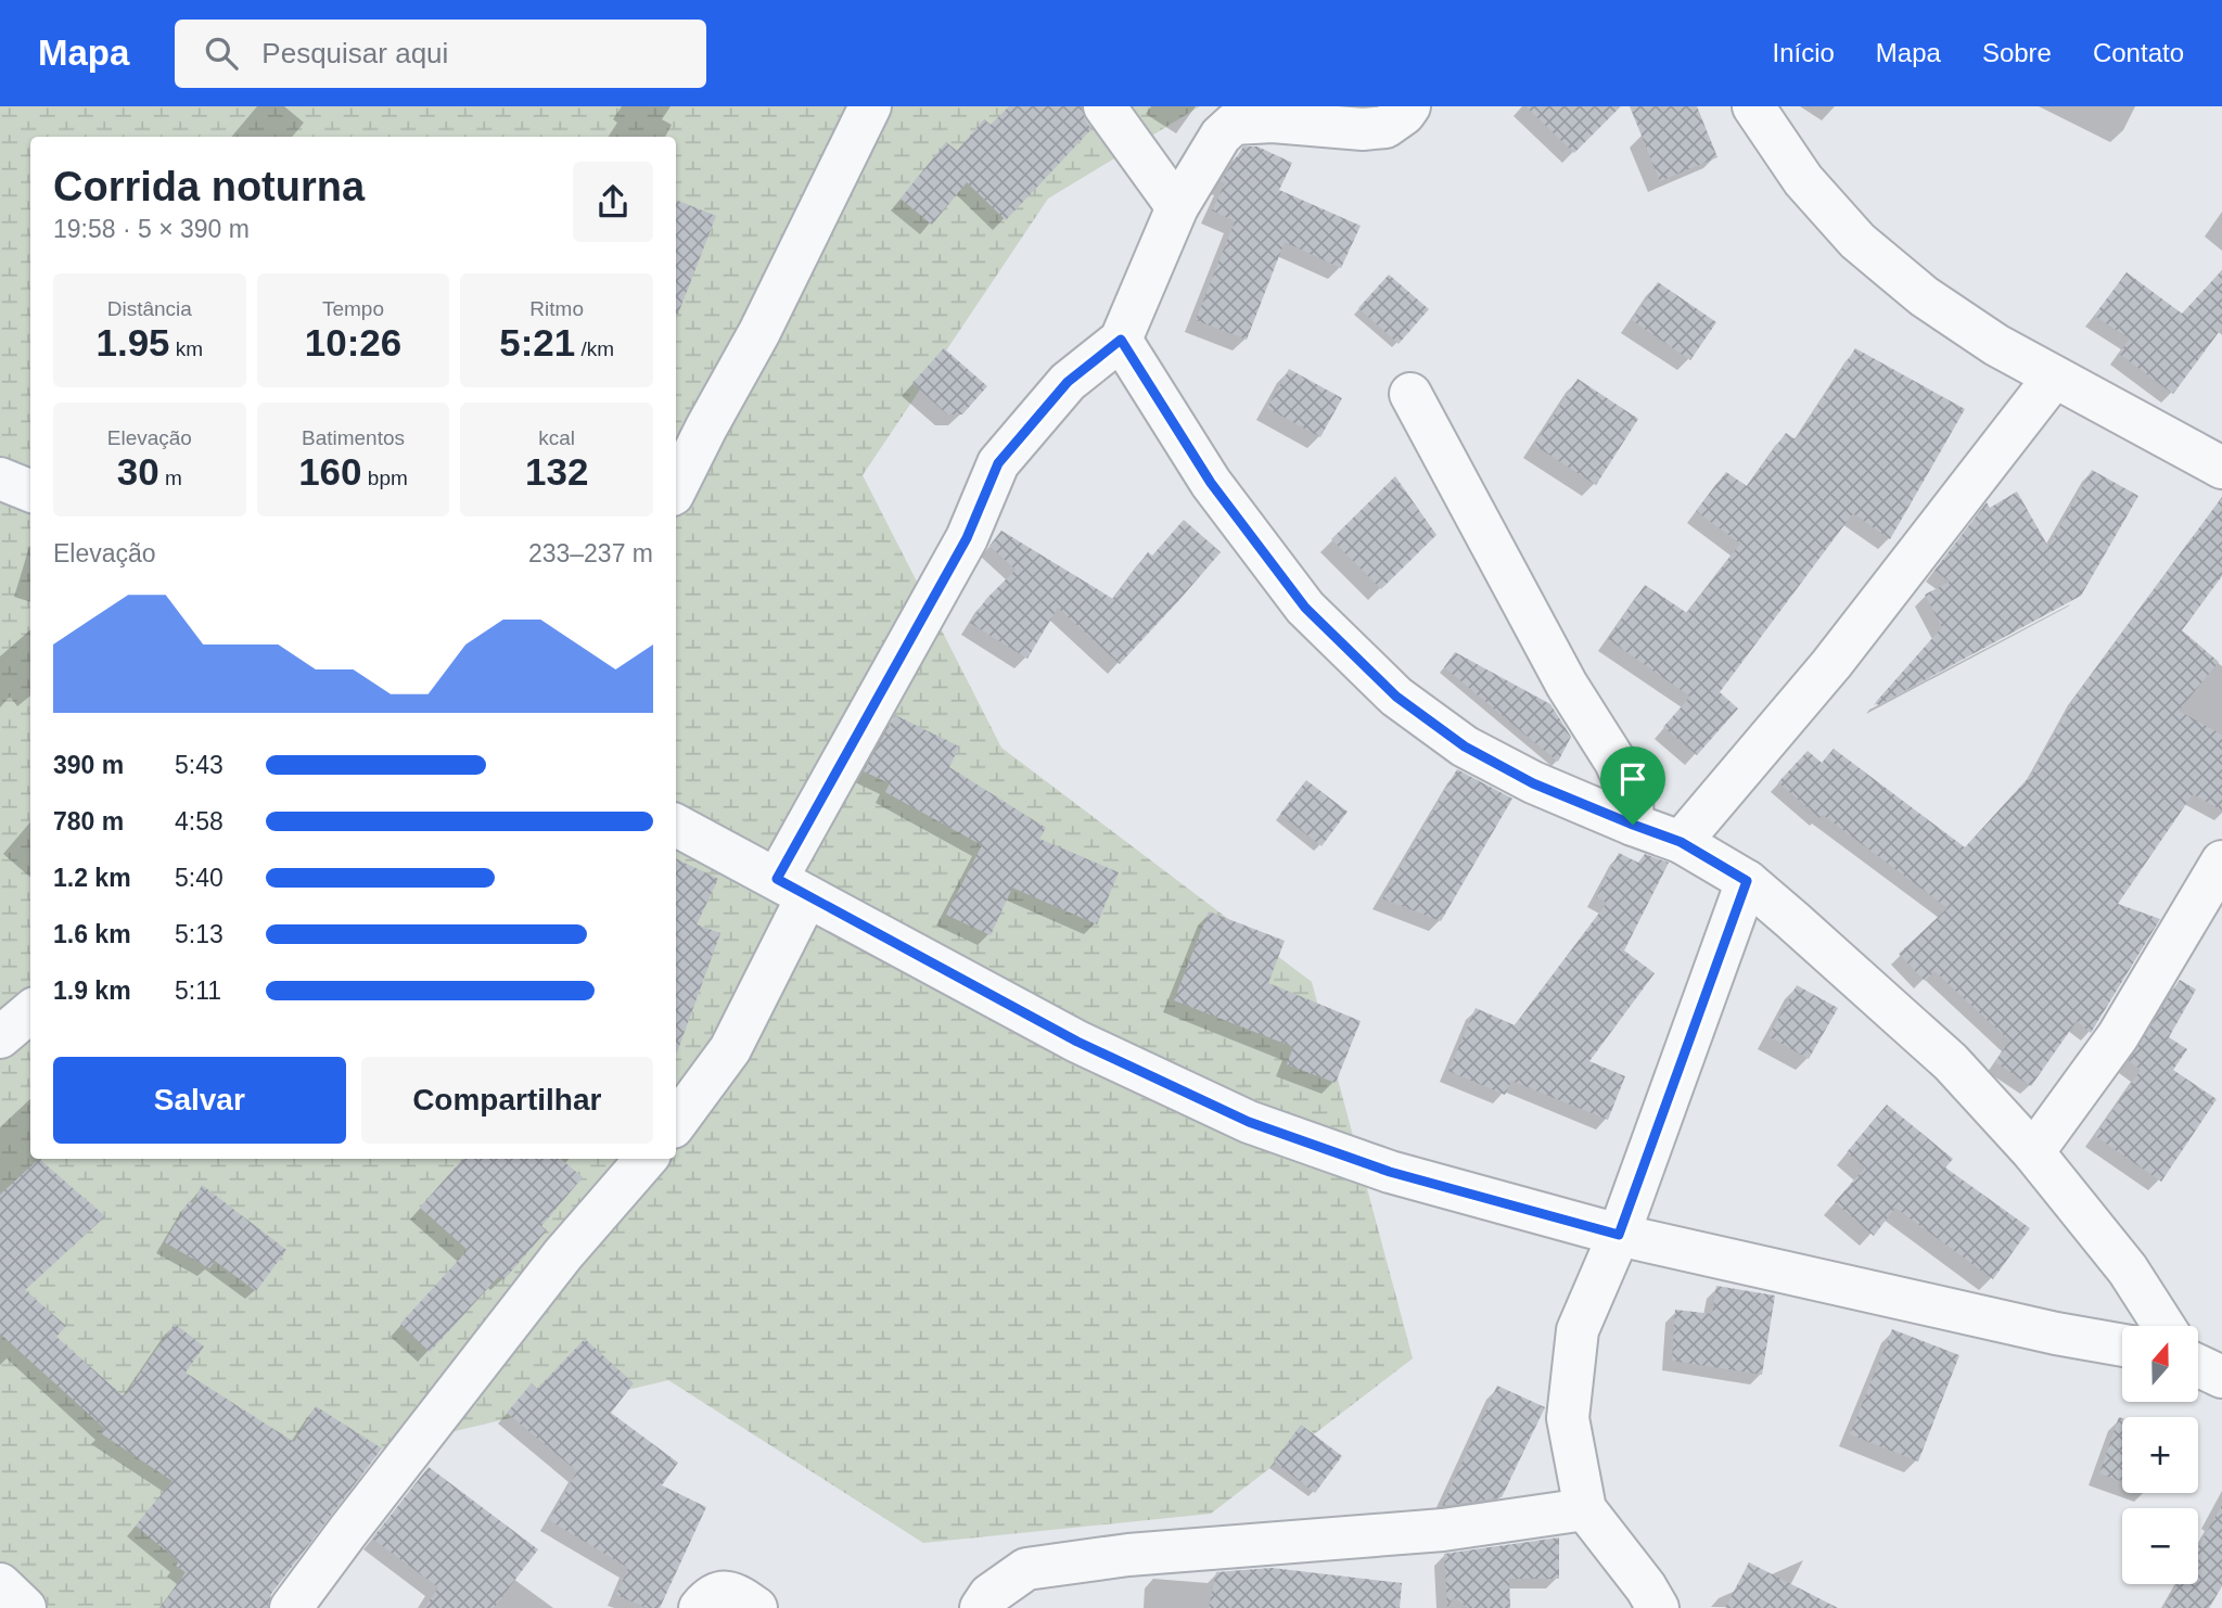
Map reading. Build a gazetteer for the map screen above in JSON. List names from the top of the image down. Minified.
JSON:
{"north":"top","page":{"header":"Mapa","search":"Pesquisar aqui","nav":["Início","Mapa","Sobre","Contato"],"heading":["Corrida noturna","19:58 · 5 × 390 m"],"stats":[["Distância","1.95 km"],["Tempo","10:26"],["Ritmo","5:21 /km"],["Elevação","30 m"],["Batimentos","160 bpm"],["kcal","132"]],"chart":["Elevação","233–237 m"],"list":[{"name":"390 m","note":"5:43"},{"name":"780 m","note":"4:58"},{"name":"1.2 km","note":"5:40"},{"name":"1.6 km","note":"5:13"},{"name":"1.9 km","note":"5:11"}],"buttons":["Salvar","Compartilhar"],"map_buttons":["+","−"]}}
